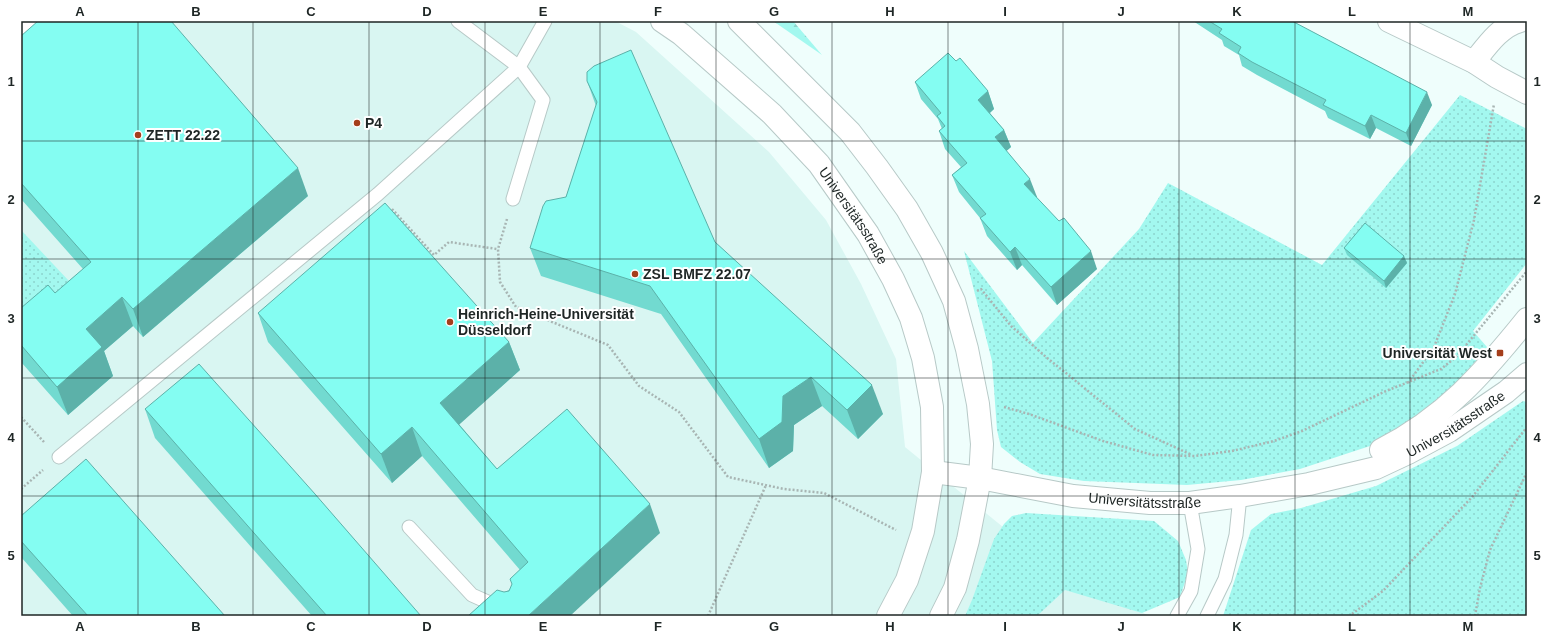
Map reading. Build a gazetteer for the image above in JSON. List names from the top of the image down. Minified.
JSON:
{"streets":{"street":["Universitätsstraße"]},"places":{"other":["P4","ZETT 22.22","ZSL BMFZ 22.07","Heinrich-Heine-Universität Düsseldorf"],"transit":["Universität West"]},"grid":{"columns":["A","B","C","D","E","F","G","H","I","J","K","L","M"],"rows":["1","2","3","4","5"]}}
